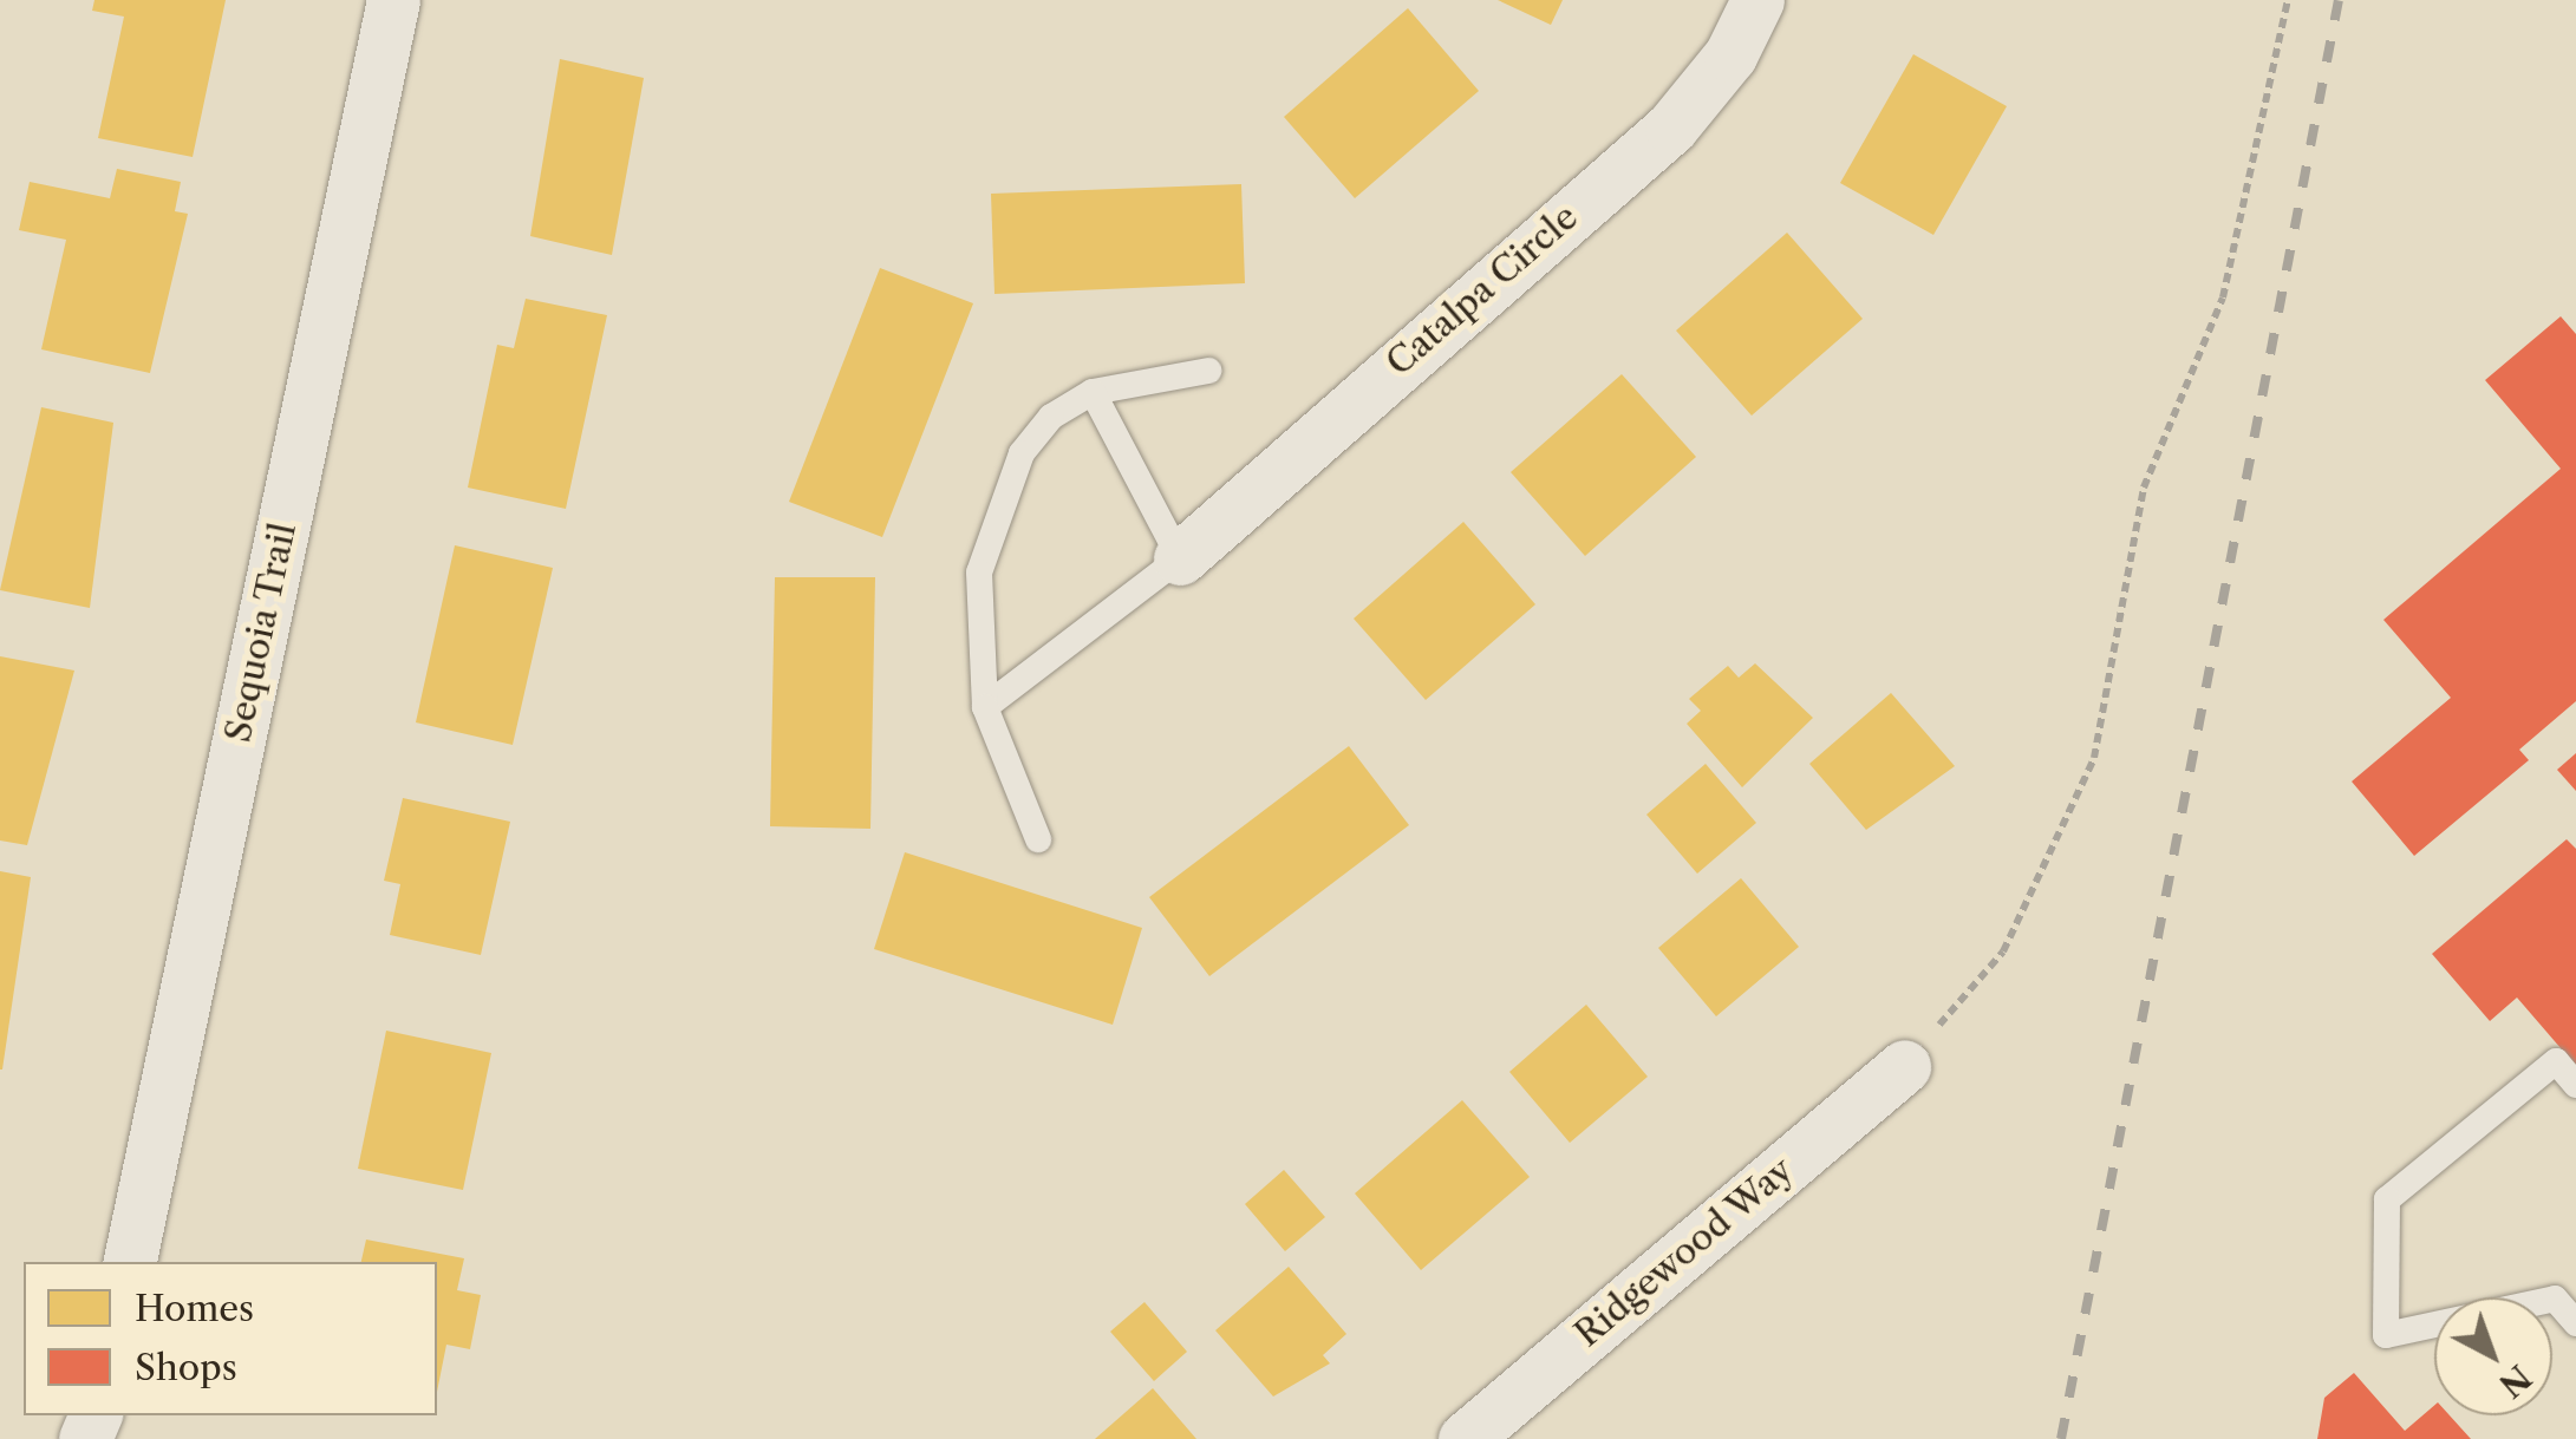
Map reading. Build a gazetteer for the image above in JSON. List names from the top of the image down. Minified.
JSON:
{"streets":{"street":["Catalpa Circle","Sequoia Trail","Ridgewood Way"]},"legend":["Homes","Shops"],"north":"bottom right"}
